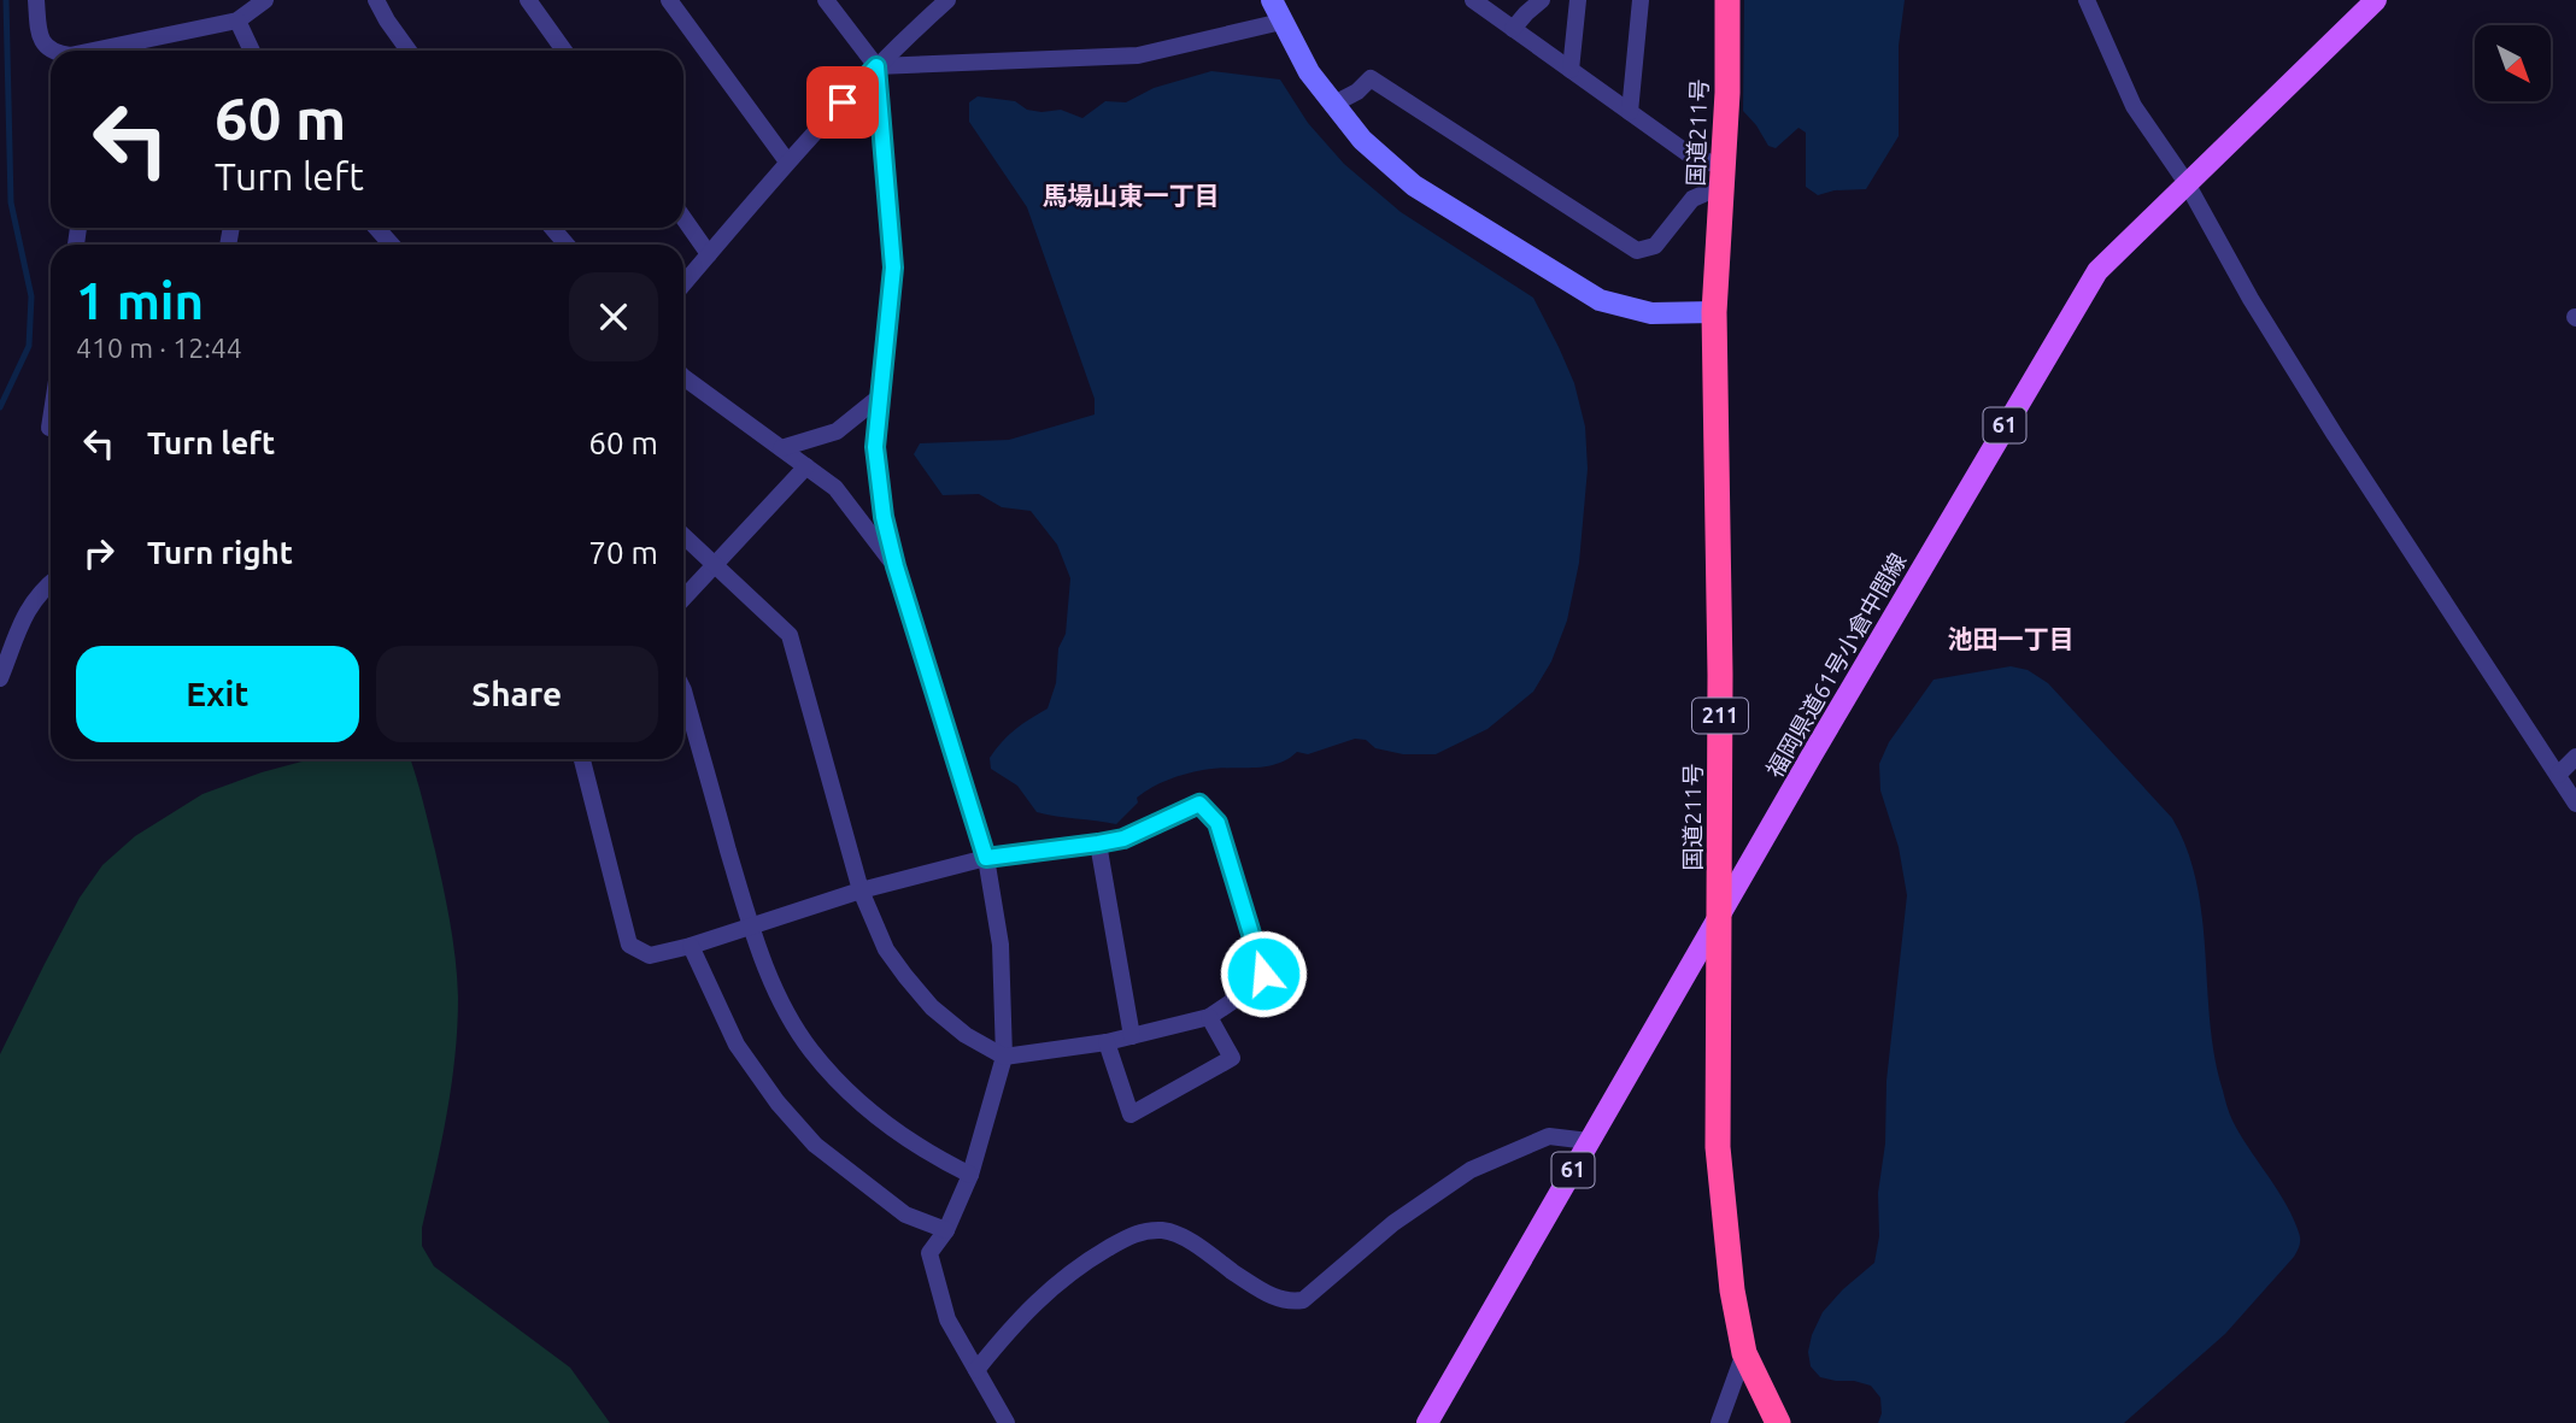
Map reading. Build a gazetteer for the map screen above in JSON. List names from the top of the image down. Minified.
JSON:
{"streets":{"highway":["国道211号","211"],"main road":["61","福岡県道61号小倉中間線"]},"crossings":[["国道211号","福岡県道61号小倉中間線"]],"districts":["馬場山東一丁目","池田一丁目"],"north":"bottom right","page":{"turn":["60 m","Turn left"],"heading":["1 min","410 m · 12:44"],"list":[{"name":"Turn left","value":"60 m"},{"name":"Turn right","value":"70 m"}],"buttons":["Exit","Share"]}}
